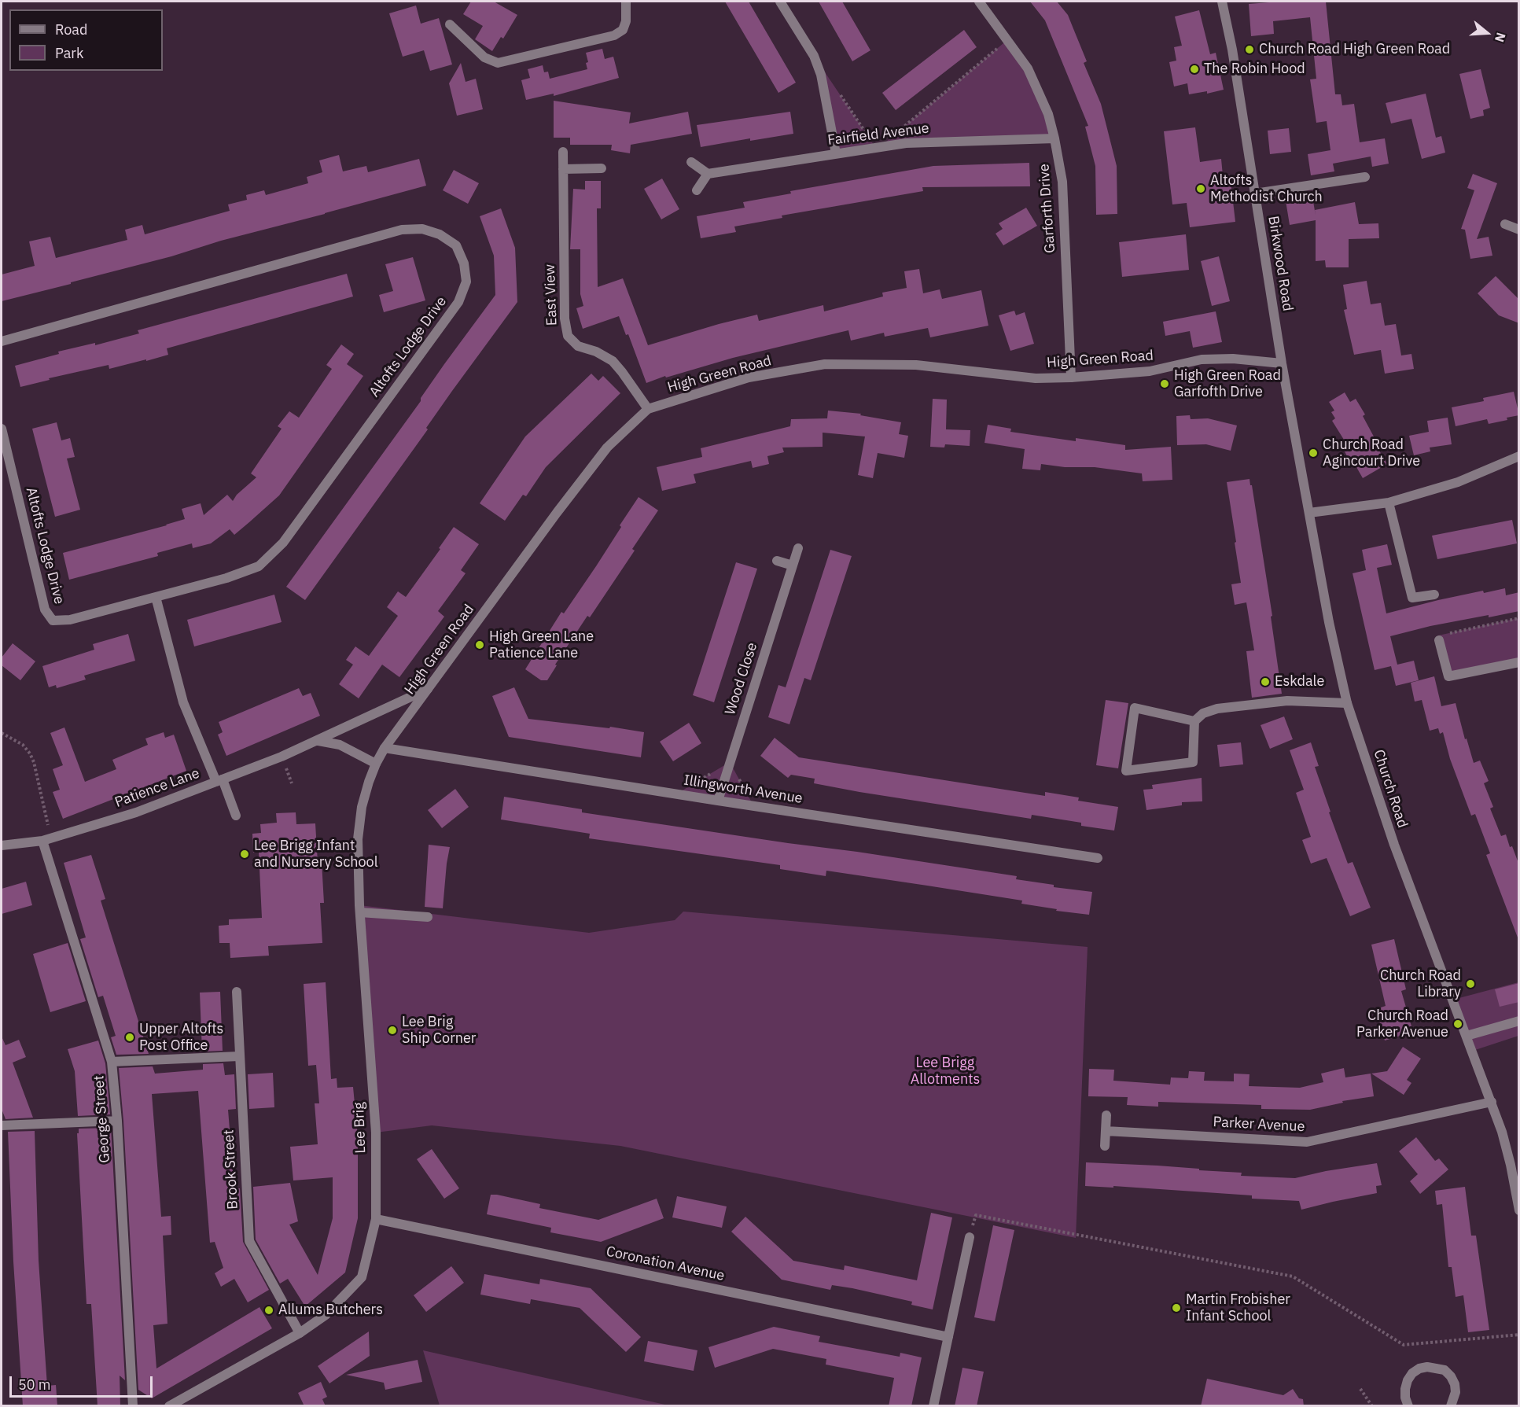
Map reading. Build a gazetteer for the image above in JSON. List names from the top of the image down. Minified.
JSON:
{"streets":{"street":["Fairfield Avenue","Garforth Drive","Birkwood Road","East View","Altofts Lodge Drive","High Green Road","Wood Close","Patience Lane","Church Road","Illingworth Avenue","George Street","Parker Avenue","Lee Brig","Brook Street","Coronation Avenue"]},"crossings":[["Fairfield Avenue","Garforth Drive"],["Garforth Drive","High Green Road"],["Birkwood Road","High Green Road"],["Birkwood Road","Church Road"],["East View","High Green Road"],["High Green Road","Patience Lane"],["High Green Road","Church Road"],["High Green Road","Illingworth Avenue"],["High Green Road","Lee Brig"],["Wood Close","Illingworth Avenue"],["Patience Lane","George Street"],["Church Road","Parker Avenue"],["Illingworth Avenue","Lee Brig"],["Lee Brig","Brook Street"],["Lee Brig","Coronation Avenue"]],"parks":["Lee Brigg Allotments"],"places":["Church Road High Green Road","The Robin Hood","Altofts Methodist Church","High Green Road Garfofth Drive","Church Road Agincourt Drive","High Green Lane Patience Lane","Eskdale","Lee Brigg Infant and Nursery School","Church Road Library","Church Road Parker Avenue","Lee Brig Ship Corner","Upper Altofts Post Office","Martin Frobisher Infant School","Allums Butchers"],"legend":["Road","Park"],"scale_bar":"50 m","north":"right"}
